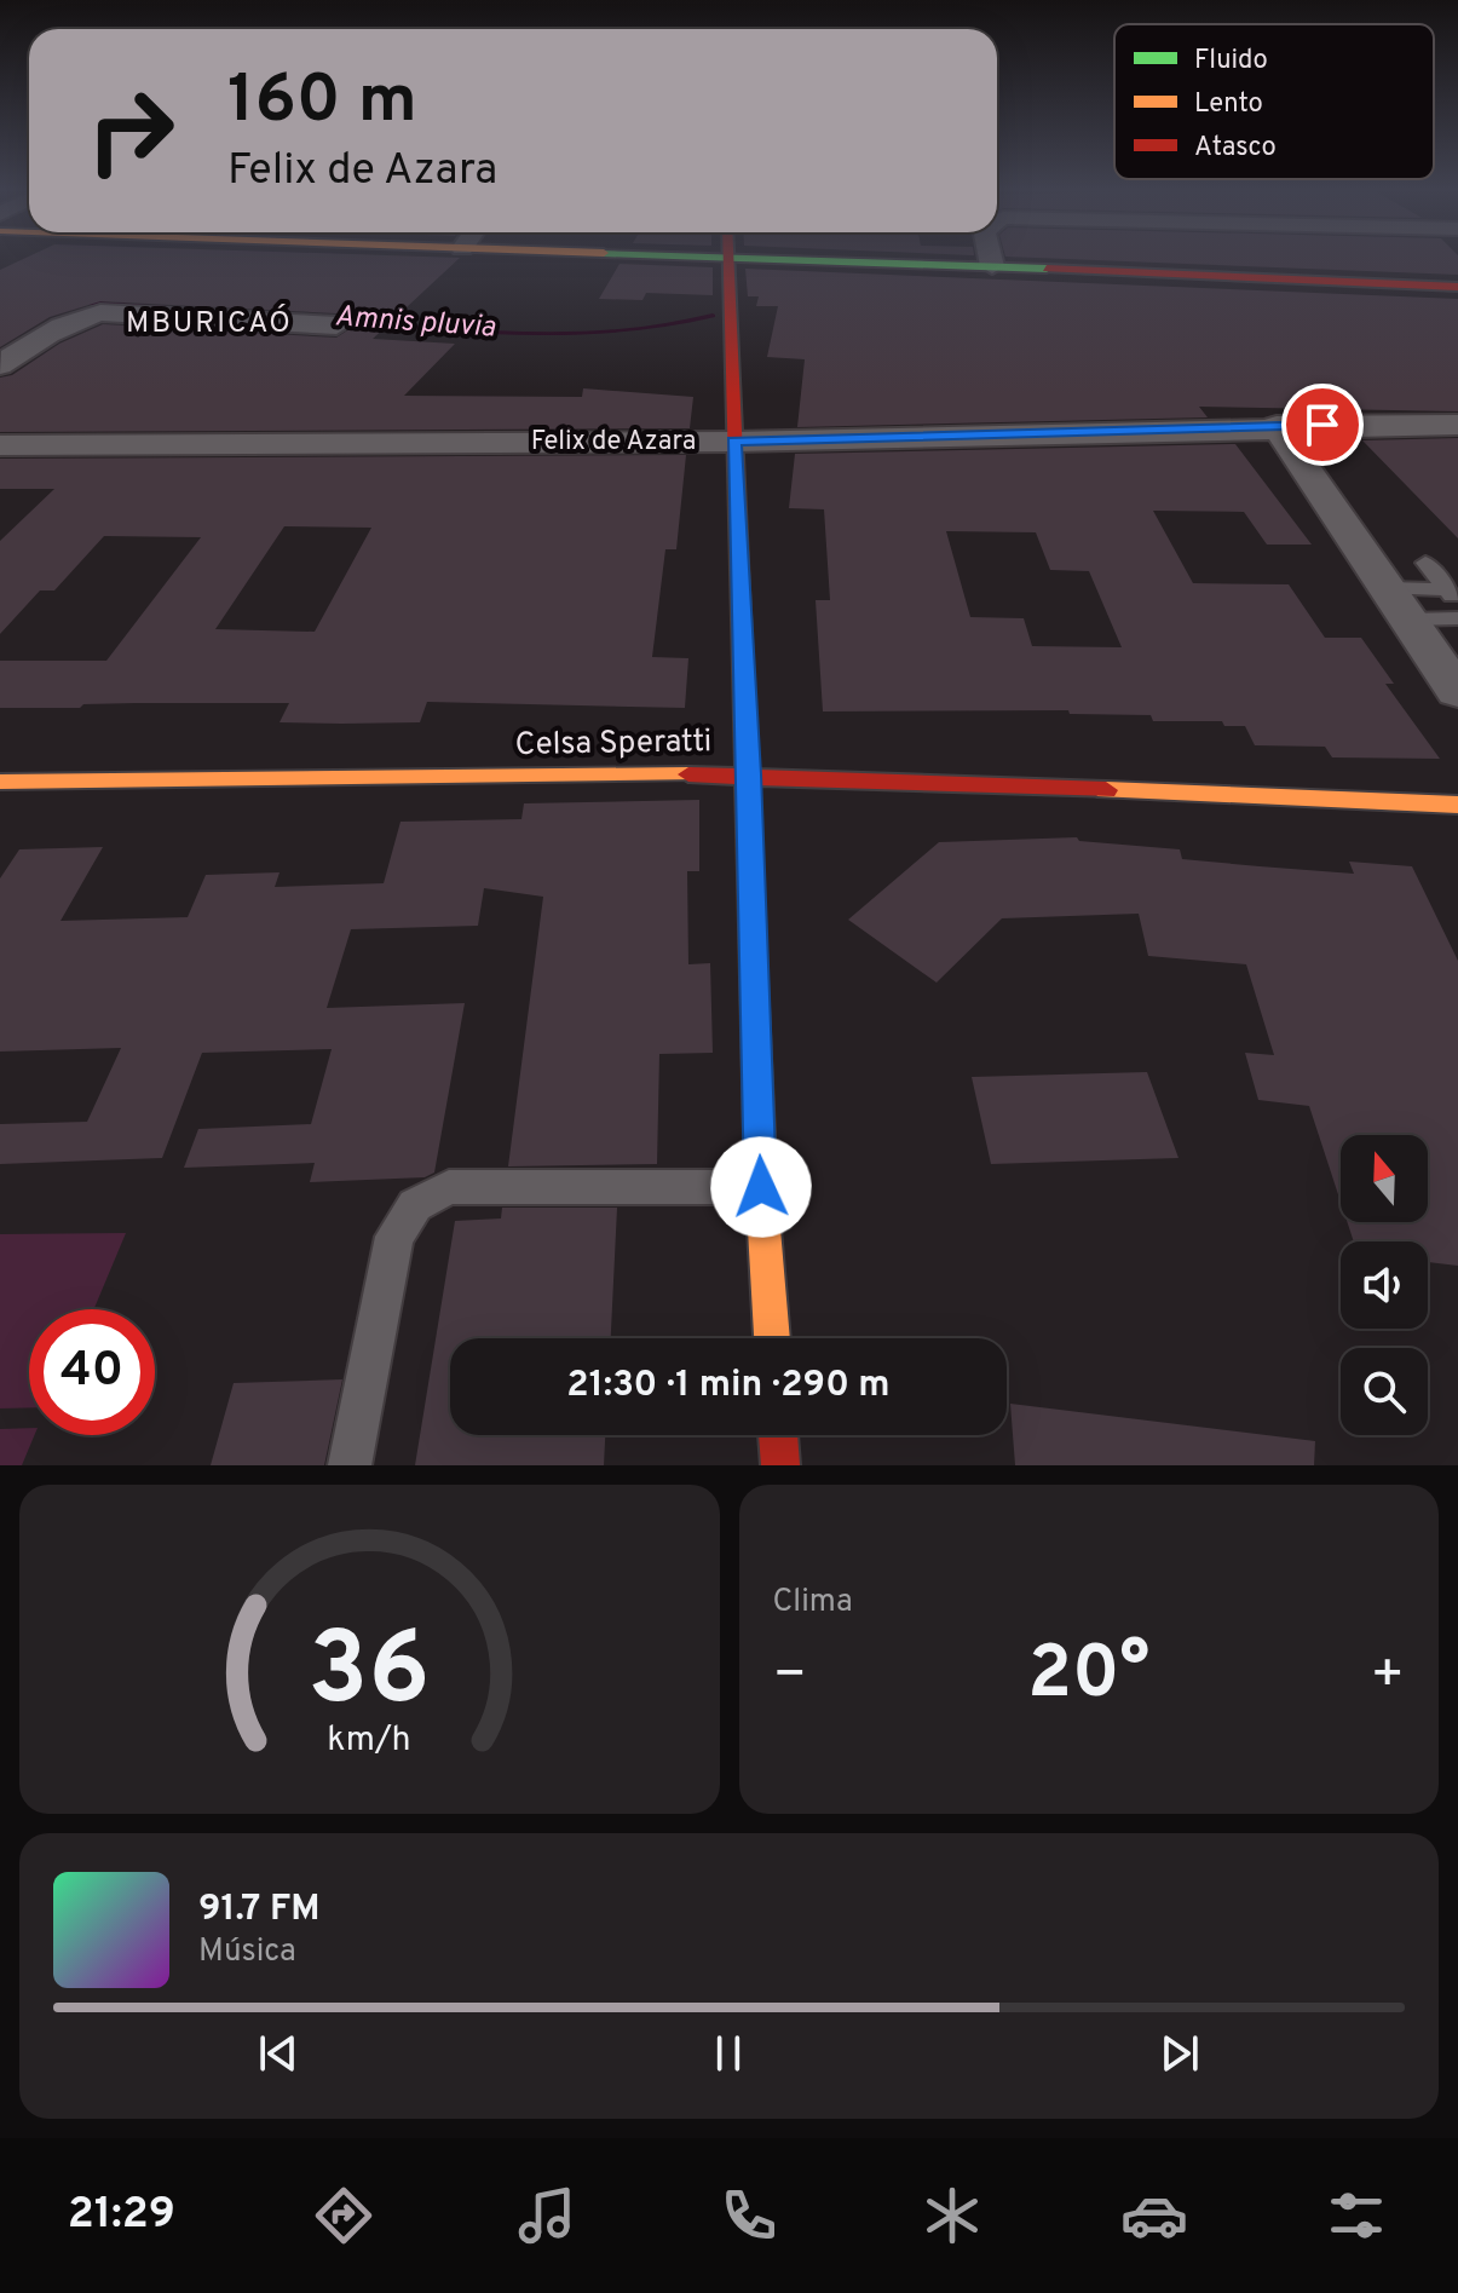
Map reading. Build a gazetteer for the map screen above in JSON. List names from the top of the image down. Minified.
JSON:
{"streets":{"street":["Felix de Azara","Celsa Speratti"]},"districts":["MBURICAÓ"],"water":["Amnis pluvia"],"legend":["Fluido","Lento","Atasco"],"north":"top","page":{"turn":["160 m","Felix de Azara"],"limit":"40","trip":"21:30 · 1 min · 290 m","tile":"Clima","heat":["−","20°","+"],"song":["91.7 FM","Música"],"tabs":"21:29","gauge":["36","km/h"]}}
